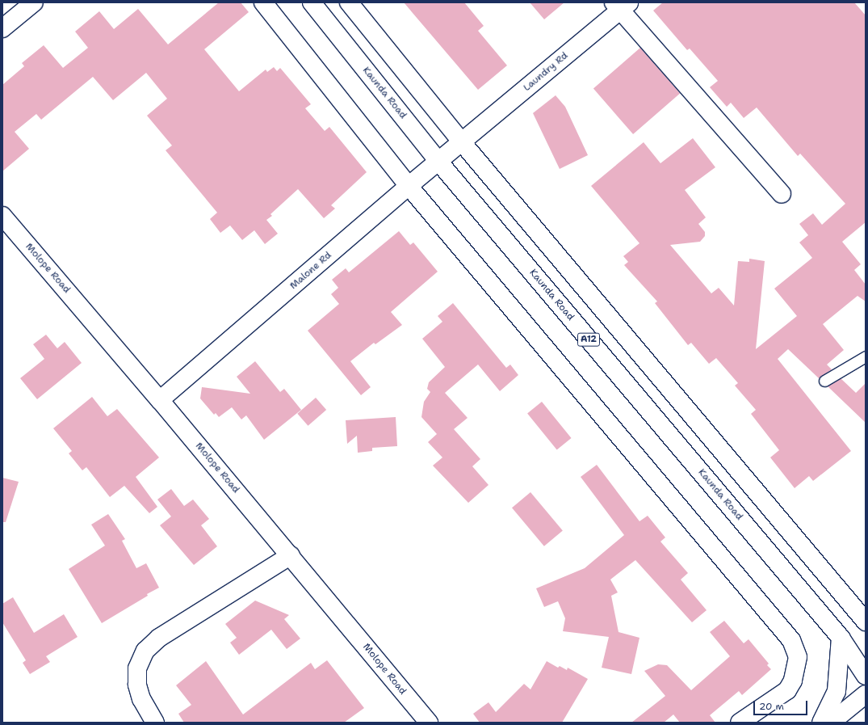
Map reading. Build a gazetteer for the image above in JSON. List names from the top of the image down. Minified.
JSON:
{"streets":{"street":["Laundry Rd","Kaunda Road","Molope Road","Malone Rd","A12"]},"crossings":[["Laundry Rd","Malone Rd"],["Kaunda Road","Malone Rd"],["Molope Road","Malone Rd"]],"scale_bar":"20 m"}
